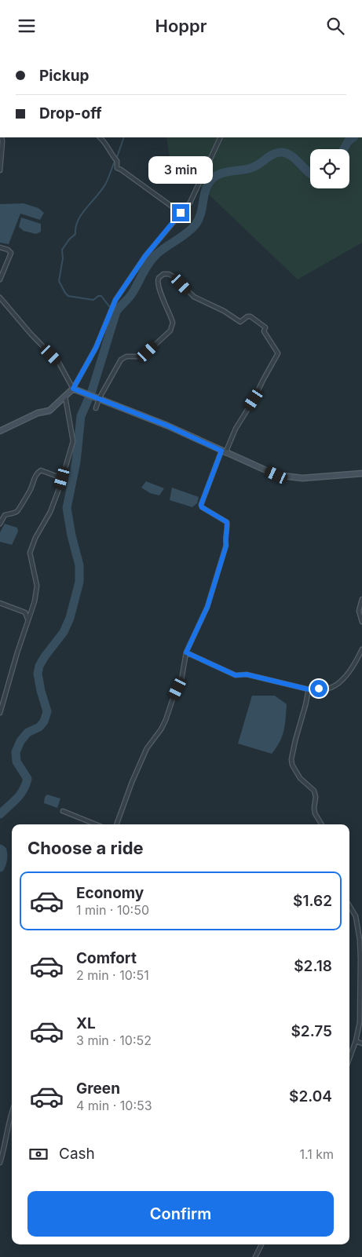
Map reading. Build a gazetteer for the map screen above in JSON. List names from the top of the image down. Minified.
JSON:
{"page":{"header":"Hoppr","banner":["Pickup","Drop-off"],"bubble":"3 min","heading":"Choose a ride","list":[{"name":"Economy","note":"1 min · 10:50","value":"$1.62"},{"name":"Comfort","note":"2 min · 10:51","value":"$2.18"},{"name":"XL","note":"3 min · 10:52","value":"$2.75"},{"name":"Green","note":"4 min · 10:53","value":"$2.04"}],"pay":["Cash","1.1 km"],"buttons":"Confirm"}}
